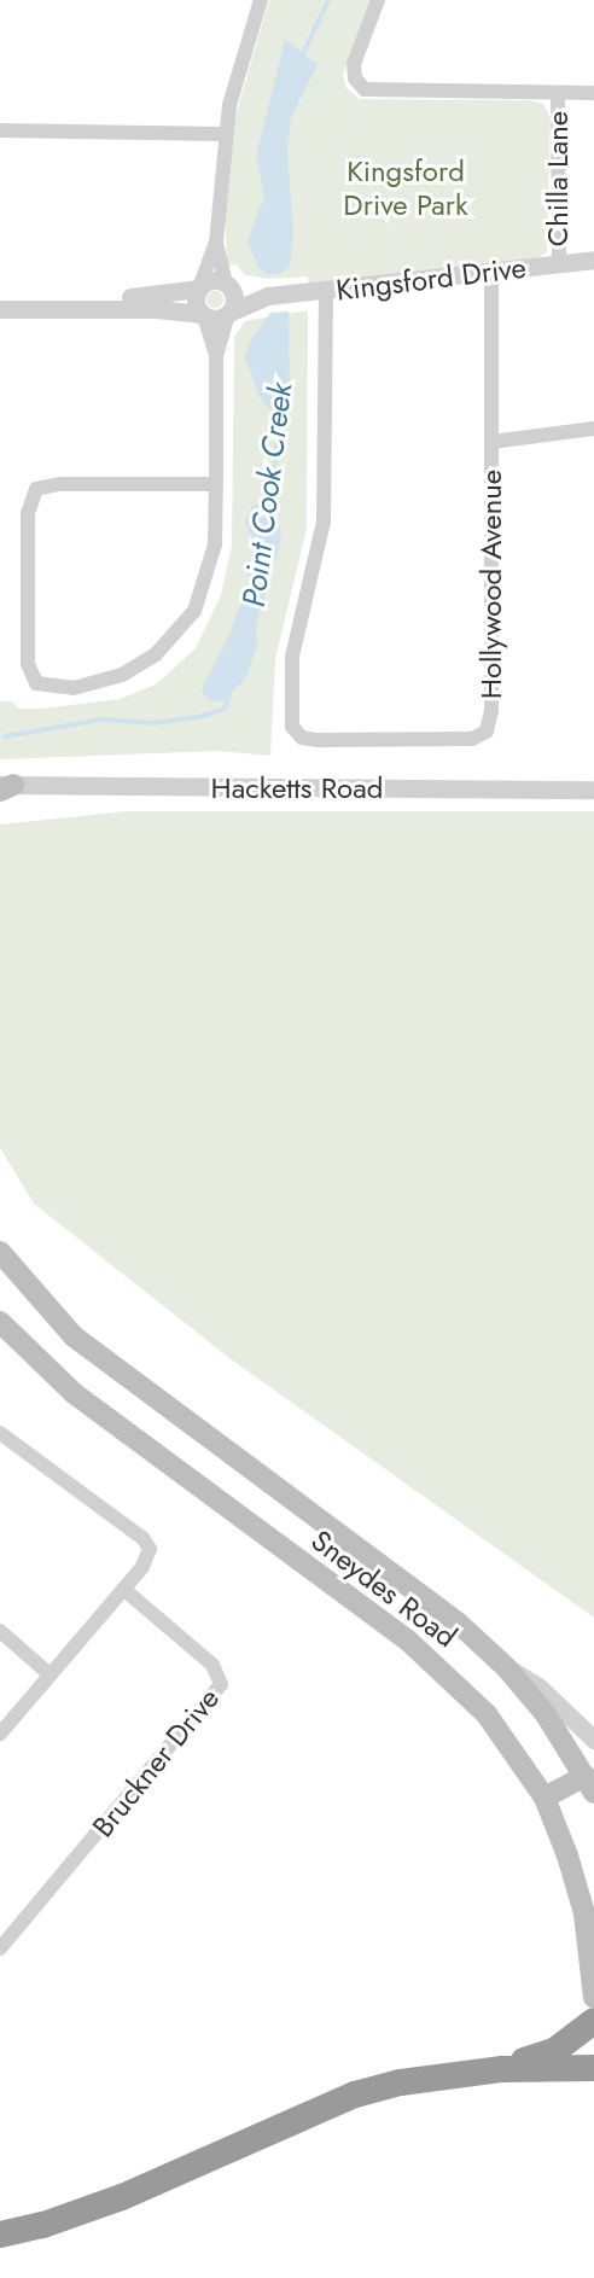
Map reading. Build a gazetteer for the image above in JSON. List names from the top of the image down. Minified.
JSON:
{"streets":{"main road":["Sneydes Road"],"street":["Chilla Lane","Kingsford Drive","Hollywood Avenue","Hacketts Road","Bruckner Drive"]},"crossings":[["Chilla Lane","Kingsford Drive"],["Kingsford Drive","Hollywood Avenue"]],"water":["Point Cook Creek"],"parks":["Kingsford Drive Park"]}
